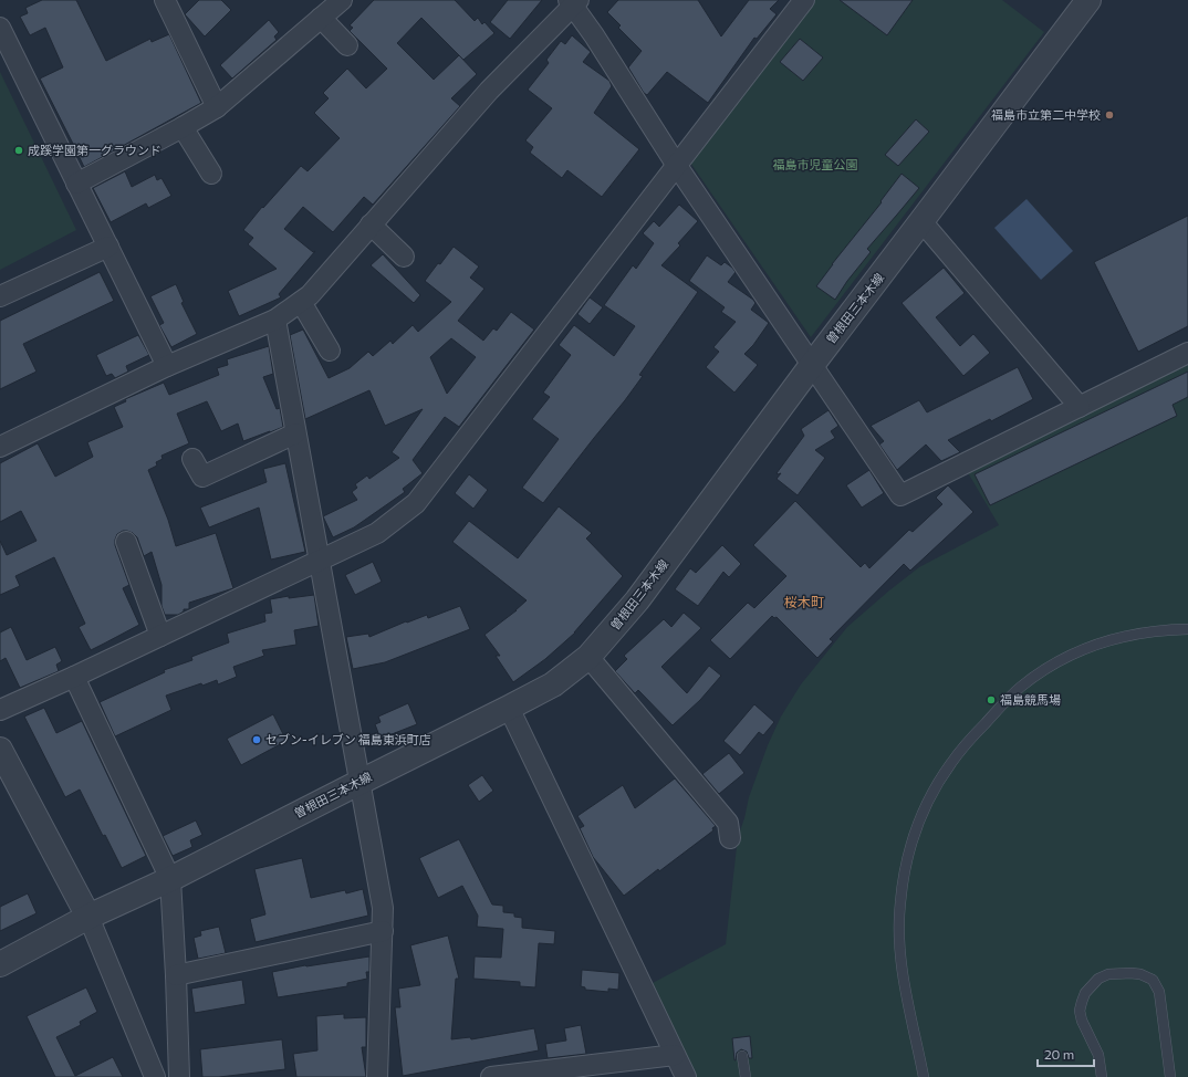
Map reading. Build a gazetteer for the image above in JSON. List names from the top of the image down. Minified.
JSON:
{"streets":{"street":["曽根田三本木線"]},"districts":["桜木町"],"parks":["福島市児童公園"],"places":["福島市立第二中学校","成蹊学園第一グラウンド","福島競馬場","セブン-イレブン 福島東浜町店"],"scale_bar":"20 m"}
